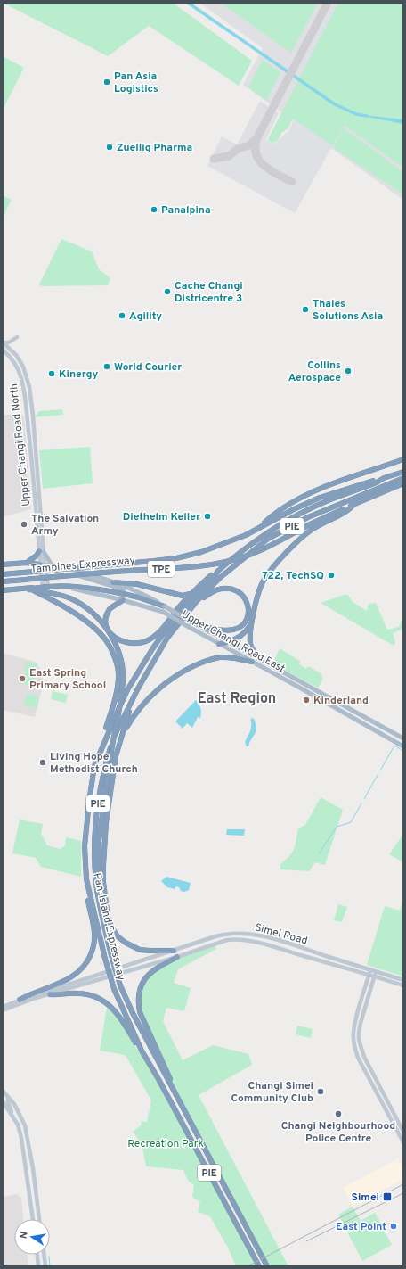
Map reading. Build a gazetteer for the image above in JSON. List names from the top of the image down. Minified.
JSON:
{"streets":{"highway":["PIE","Tampines Expressway","TPE","Pan-Island Expressway"],"main road":["Upper Changi Road North","Upper Changi Road East","Simei Road"]},"crossings":[["Upper Changi Road North","Upper Changi Road East"],["Tampines Expressway","TPE"],["TPE","Pan-Island Expressway"]],"districts":["East Region"],"parks":["Recreation Park"],"places":{"other":["Pan Asia Logistics","Zuellig Pharma","Panalpina","Cache Changi Districentre 3","Thales Solutions Asia","Agility","World Courier","Collins Aerospace","Kinergy","Diethelm Keller","The Salvation Army","722, TechSQ","East Spring Primary School","Kinderland","Living Hope Methodist Church","Changi Simei Community Club","Changi Neighbourhood Police Centre","East Point"],"transit":["Simei"]},"north":"left"}
